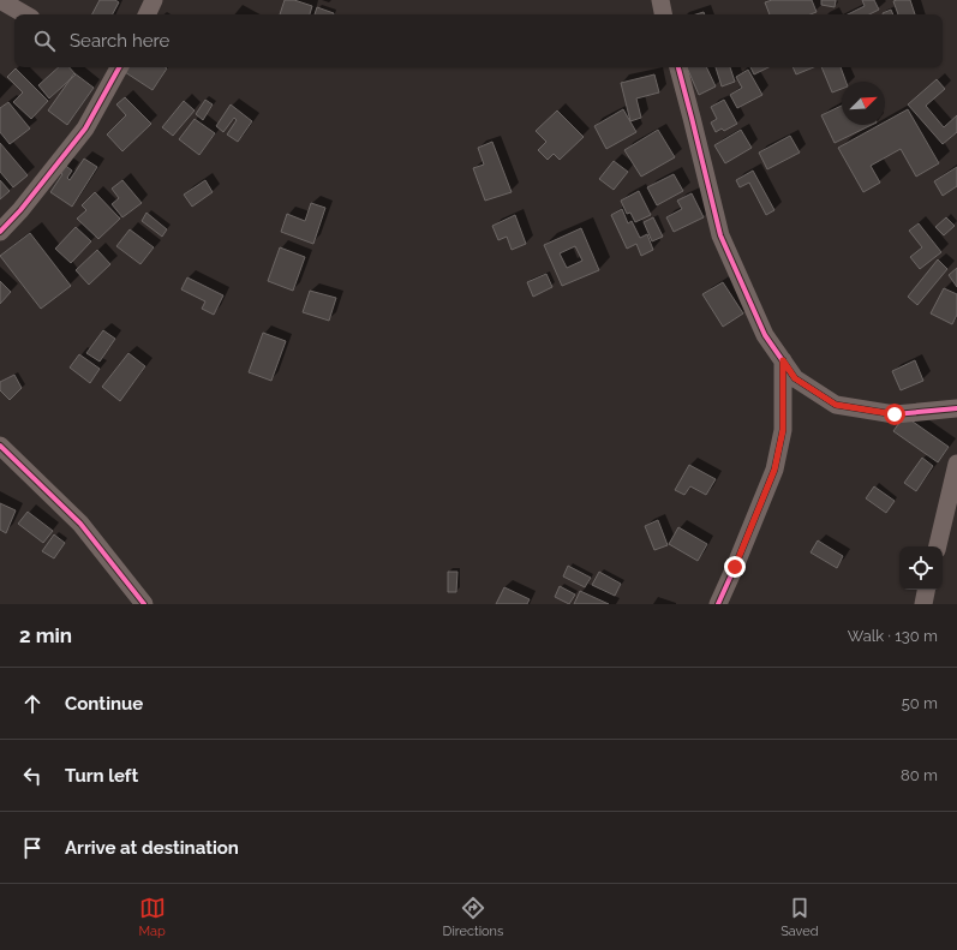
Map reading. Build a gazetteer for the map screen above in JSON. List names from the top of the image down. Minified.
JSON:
{"north":"top right","page":{"search":"Search here","heading":["2 min","Walk · 130 m"],"list":[["Continue","50 m"],["Turn left","80 m"],"Arrive at destination"],"nav":["Map","Directions","Saved"]}}
